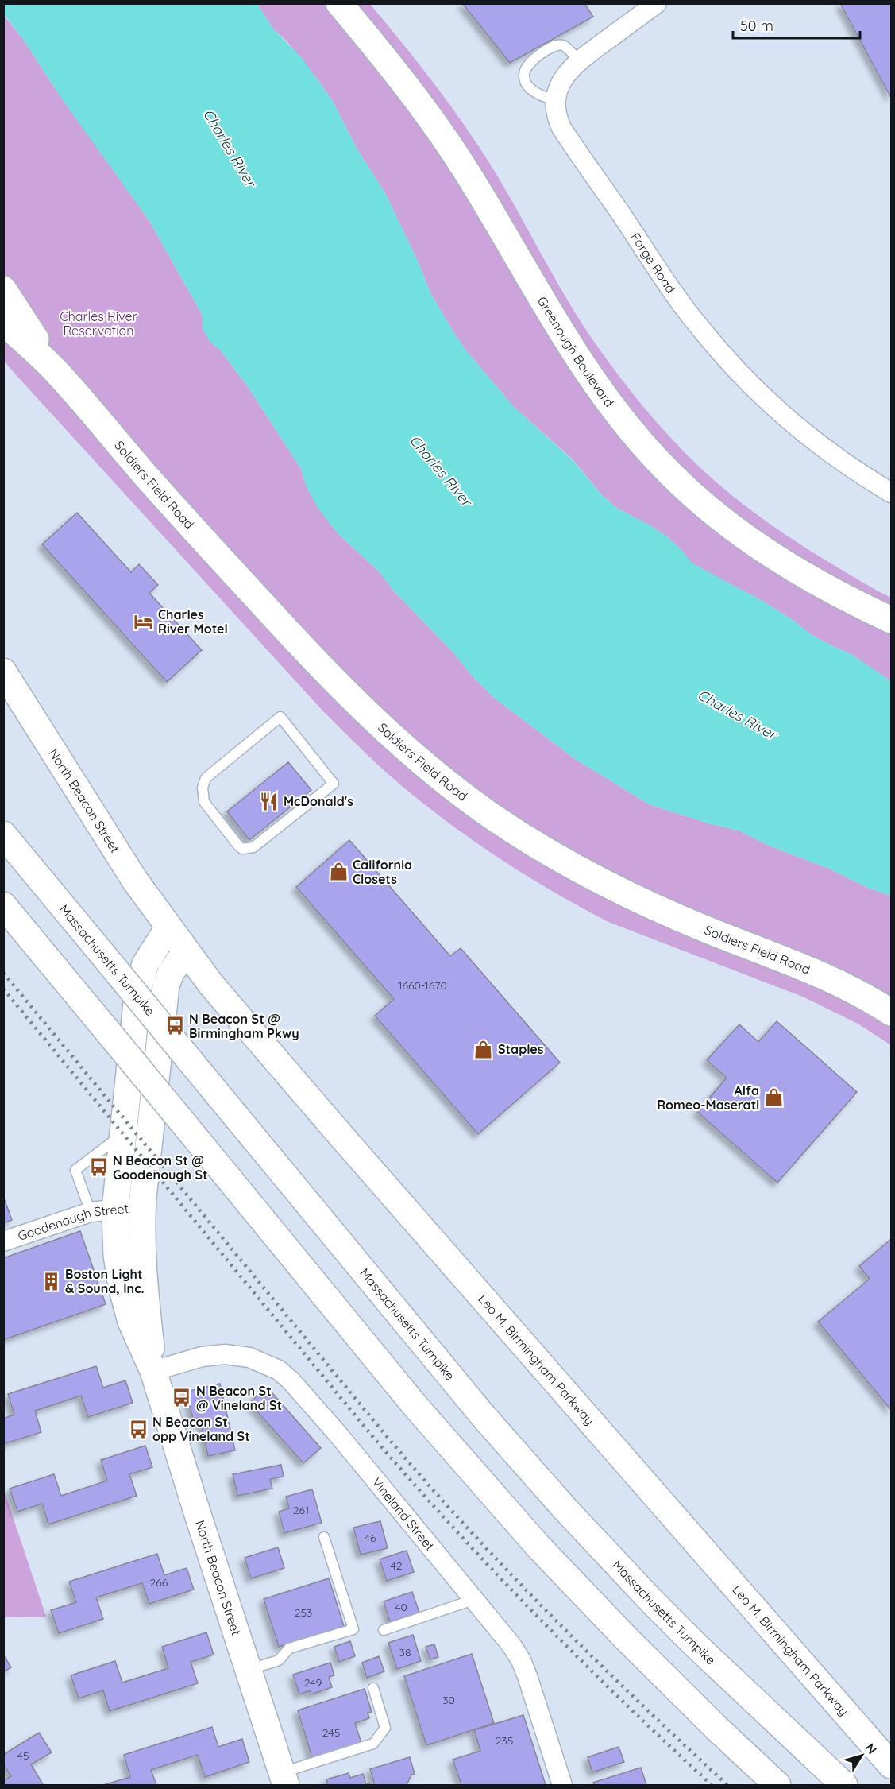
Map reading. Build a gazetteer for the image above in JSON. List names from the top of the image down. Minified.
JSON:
{"streets":{"main road":["Greenough Boulevard","Soldiers Field Road","North Beacon Street","Massachusetts Turnpike","Leo M. Birmingham Parkway"],"street":["Forge Road","Goodenough Street","Vineland Street"]},"crossings":[["North Beacon Street","Goodenough Street"],["North Beacon Street","Leo M. Birmingham Parkway"],["North Beacon Street","Vineland Street"]],"water":["Charles River"],"parks":["Charles River Reservation"],"places":{"hotel":["Charles River Motel"],"restaurant":["McDonald's"],"shop":["California Closets","Staples","Alfa Romeo-Maserati"],"bus stop":["N Beacon St @ Birmingham Pkwy","N Beacon St @ Goodenough St","N Beacon St @ Vineland St","N Beacon St opp Vineland St"],"building":["Boston Light & Sound, Inc."]},"house_numbers":["1660-1670","261","46","42","266","40","253","38","249","30","245","235","45"],"scale_bar":"50 m","north":"top right"}
